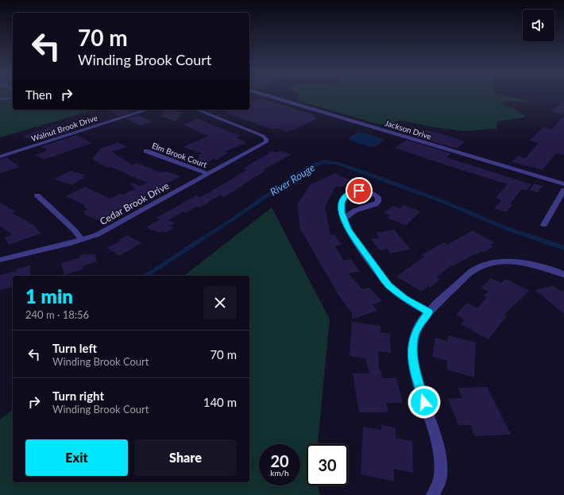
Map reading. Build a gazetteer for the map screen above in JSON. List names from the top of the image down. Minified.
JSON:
{"streets":{"street":["Walnut Brook Drive","Jackson Drive","Elm Brook Court","Cedar Brook Drive"]},"crossings":[["Elm Brook Court","Cedar Brook Drive"]],"water":["River Rouge"],"page":{"turn":["70 m","Winding Brook Court"],"then":"Then","heading":["1 min","240 m · 18:56"],"list":[{"name":"Turn left","note":"Winding Brook Court","value":"70 m"},{"name":"Turn right","note":"Winding Brook Court","value":"140 m"}],"buttons":["Exit","Share"],"speed":"20 km/h","limit":"30"}}
